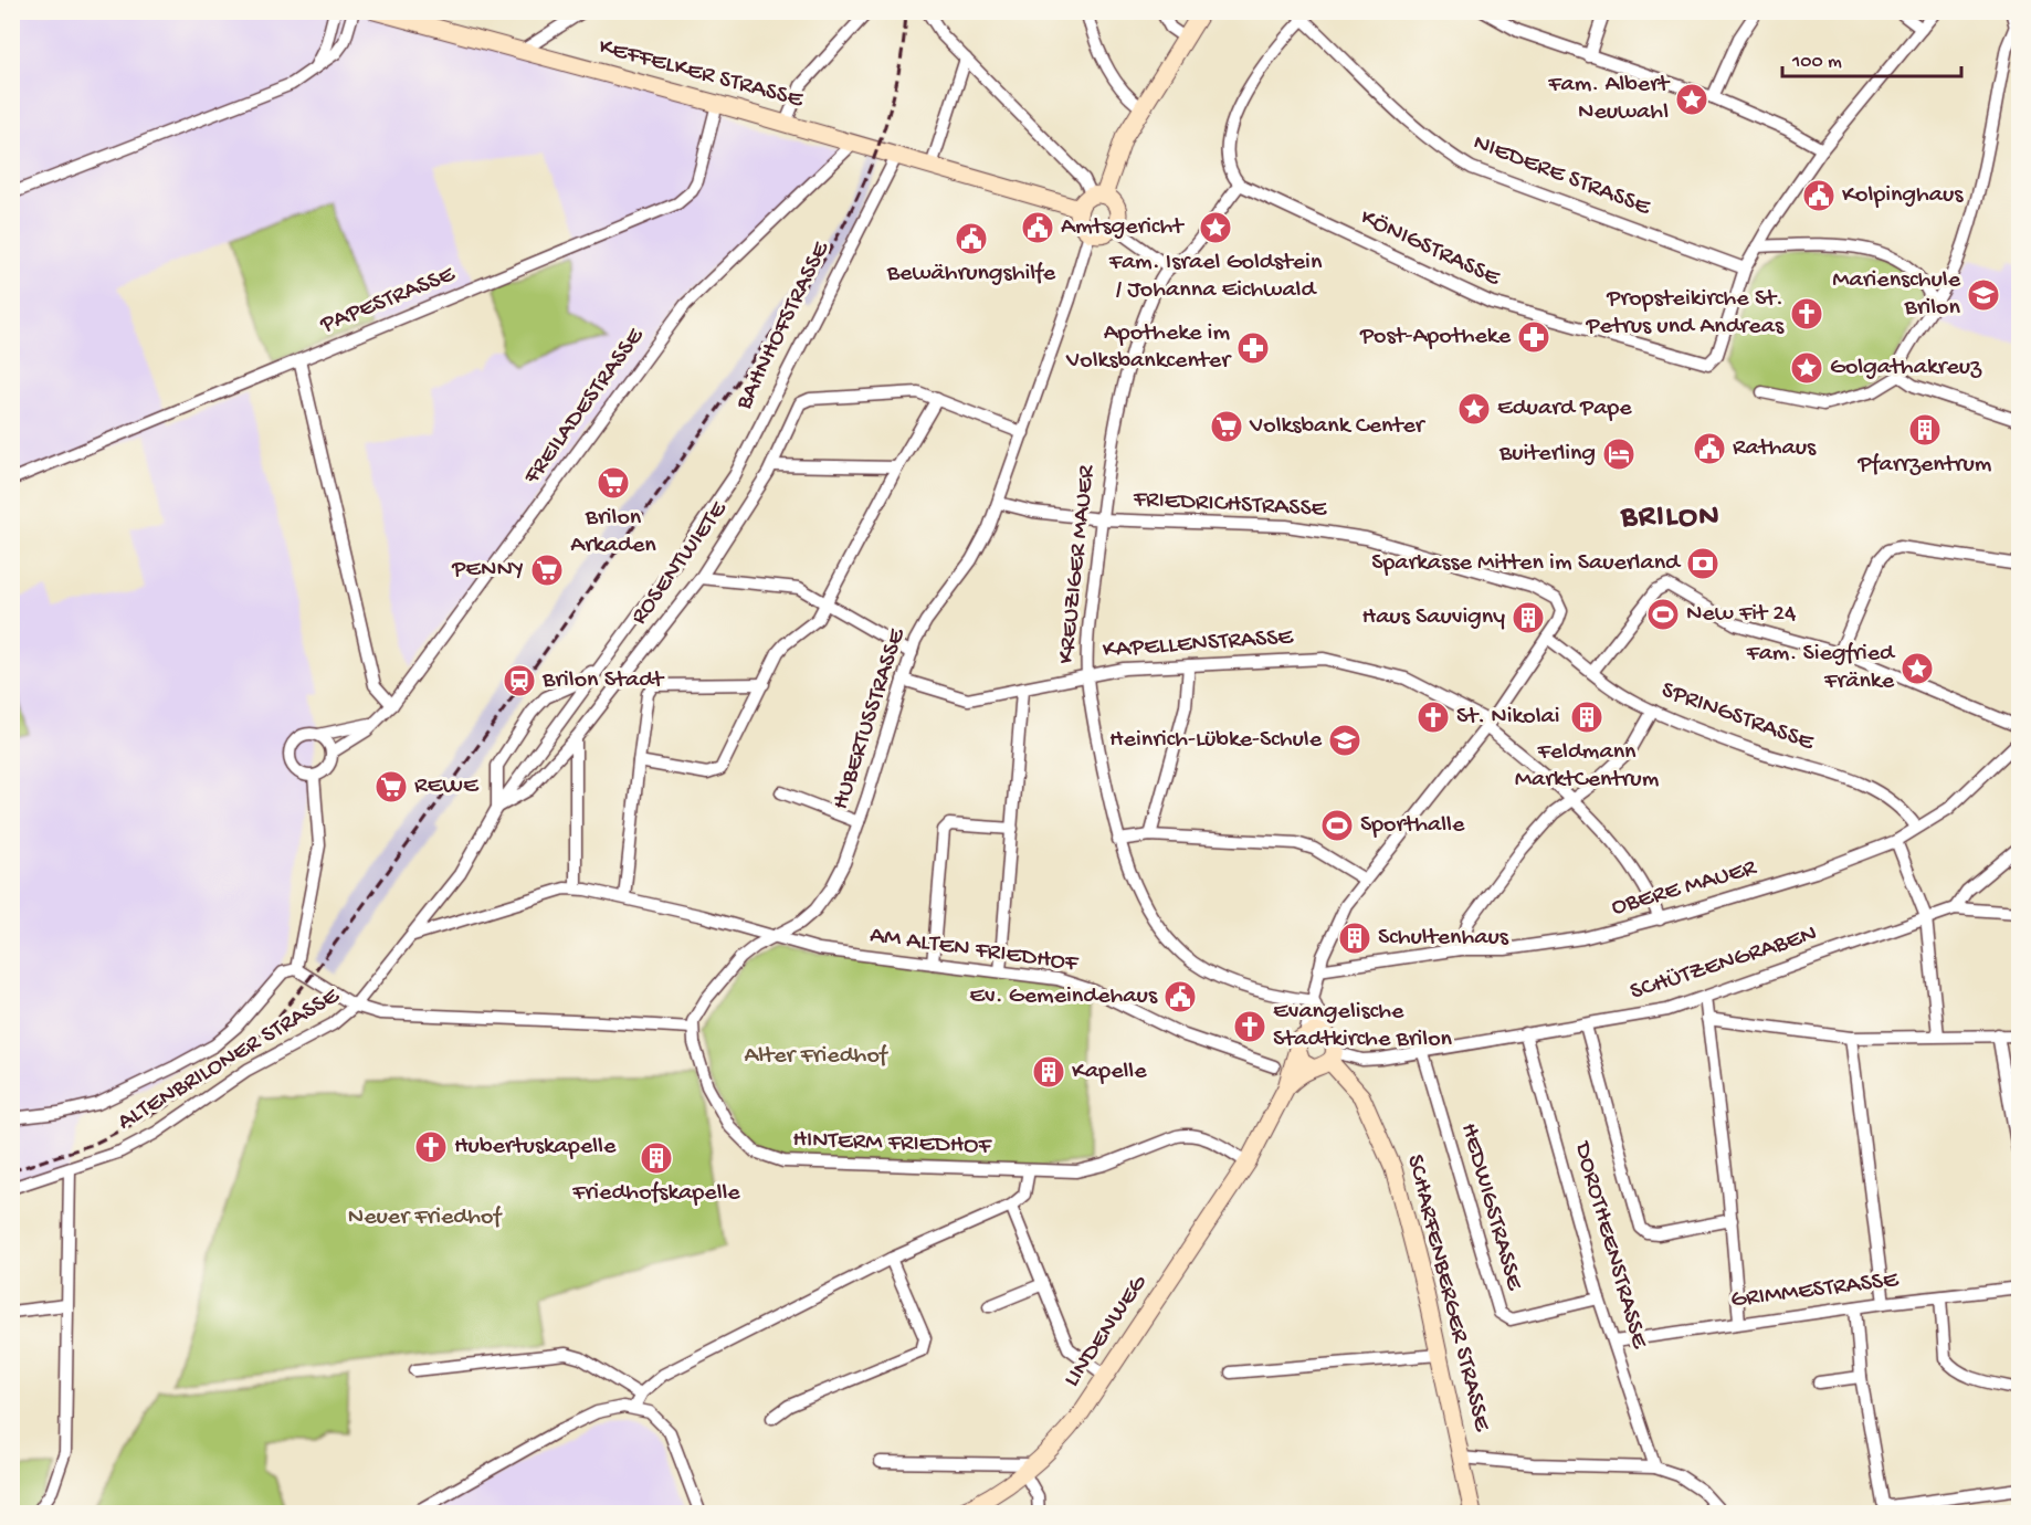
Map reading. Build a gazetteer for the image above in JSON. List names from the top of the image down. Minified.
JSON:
{"streets":{"street":["KEFFELKER STRASSE","NIEDERE STRASSE","KÖNIGSTRASSE","PAPESTRASSE","BAHNHOFSTRASSE","FREILADESTRASSE","FRIEDRICHSTRASSE","ROSENTWIETE","KREUZIGER MAUER","KAPELLENSTRASSE","SPRINGSTRASSE","HUBERTUSSTRASSE","OBERE MAUER","AM ALTEN FRIEDHOF","SCHÜTZENGRABEN","ALTENBRILONER STRASSE","HINTERM FRIEDHOF","HEDWIGSTRASSE","DOROTHEENSTRASSE","GRIMMESTRASSE","SCHARFENBERGER STRASSE","LINDENWEG"]},"crossings":[["KEFFELKER STRASSE","PAPESTRASSE"],["KEFFELKER STRASSE","BAHNHOFSTRASSE"],["KEFFELKER STRASSE","FREILADESTRASSE"],["NIEDERE STRASSE","KÖNIGSTRASSE"],["BAHNHOFSTRASSE","ROSENTWIETE"],["BAHNHOFSTRASSE","ALTENBRILONER STRASSE"],["FRIEDRICHSTRASSE","KREUZIGER MAUER"],["FRIEDRICHSTRASSE","SPRINGSTRASSE"],["FRIEDRICHSTRASSE","HUBERTUSSTRASSE"],["KREUZIGER MAUER","KAPELLENSTRASSE"],["KAPELLENSTRASSE","HUBERTUSSTRASSE"],["KAPELLENSTRASSE","OBERE MAUER"],["SPRINGSTRASSE","OBERE MAUER"],["HUBERTUSSTRASSE","AM ALTEN FRIEDHOF"],["HUBERTUSSTRASSE","ALTENBRILONER STRASSE"],["HUBERTUSSTRASSE","HINTERM FRIEDHOF"],["SCHÜTZENGRABEN","HEDWIGSTRASSE"],["SCHÜTZENGRABEN","DOROTHEENSTRASSE"],["SCHÜTZENGRABEN","SCHARFENBERGER STRASSE"],["SCHÜTZENGRABEN","LINDENWEG"],["ALTENBRILONER STRASSE","HINTERM FRIEDHOF"],["HINTERM FRIEDHOF","LINDENWEG"],["HEDWIGSTRASSE","DOROTHEENSTRASSE"],["DOROTHEENSTRASSE","GRIMMESTRASSE"],["SCHARFENBERGER STRASSE","LINDENWEG"]],"districts":["BRILON"],"parks":["Alter Friedhof","Neuer Friedhof"],"places":{"place":["Fam. Albert Neuwahl","Fam. Israel Goldstein / Johanna Eichwald","Golgathakreuz","Eduard Pape","Fam. Siegfried Fränke"],"public building":["Kolpinghaus","Amtsgericht","Bewährungshilfe","Rathaus","Ev. Gemeindehaus"],"school or university":["Marienschule Brilon","Heinrich-Lübke-Schule"],"church":["Propsteikirche St. Petrus und Andreas","St. Nikolai","Evangelische Stadtkirche Brilon","Hubertuskapelle"],"pharmacy":["Post-Apotheke","Apotheke im Volksbankcenter"],"supermarket":["Volksbank Center","Brilon Arkaden","PENNY","REWE"],"building":["Pfarrzentrum","Haus Sauvigny","Feldmann MarktCentrum","Schultenhaus","Kapelle","Friedhofskapelle"],"hotel":["Buiterling"],"bank":["Sparkasse Mitten im Sauerland"],"sports":["New Fit 24","Sporthalle"],"station":["Brilon Stadt"]},"scale_bar":"100 m"}
